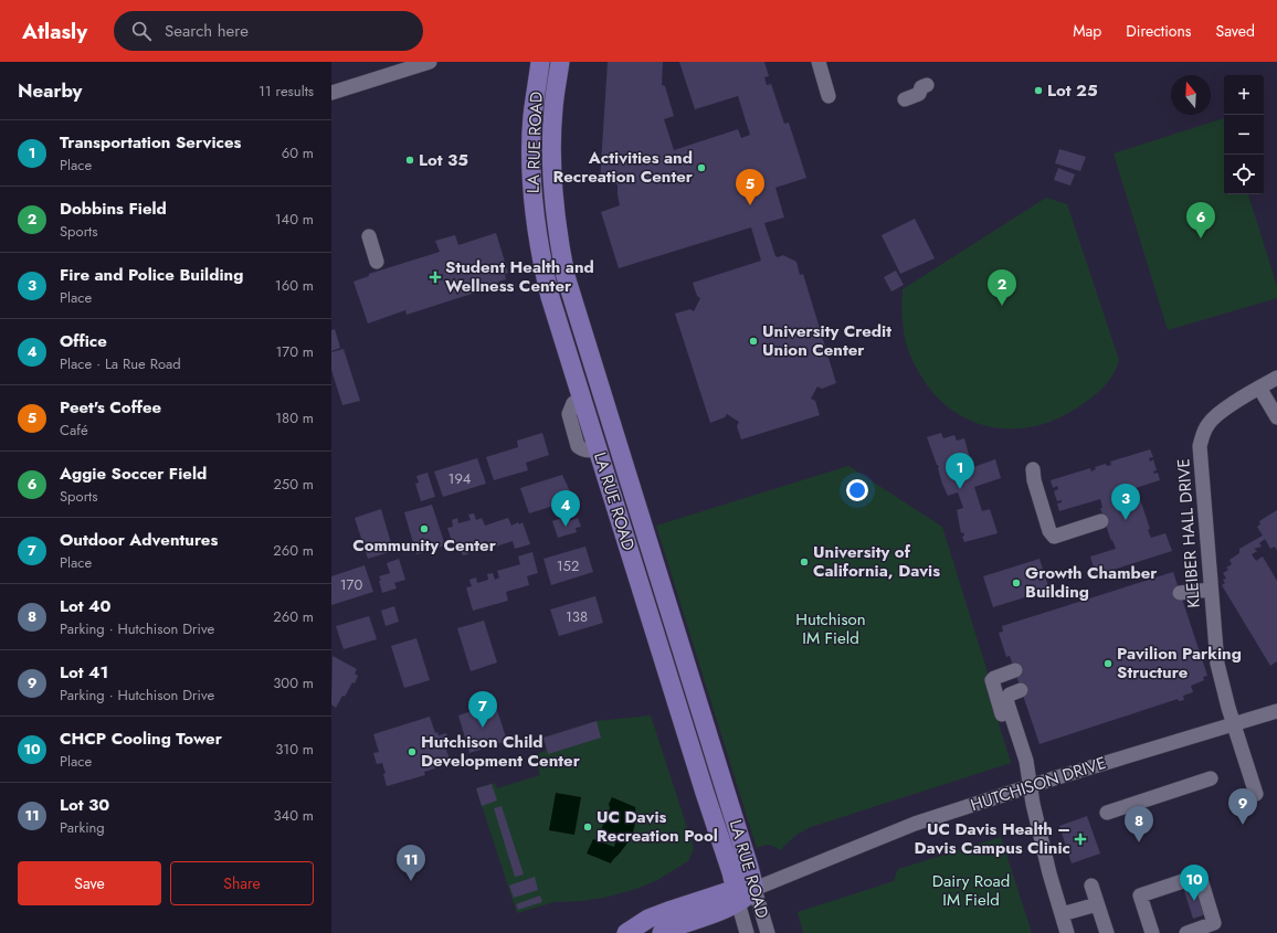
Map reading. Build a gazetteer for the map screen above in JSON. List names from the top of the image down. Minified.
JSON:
{"streets":{"main road":["LA RUE ROAD","HUTCHISON DRIVE"],"street":["KLEIBER HALL DRIVE"]},"crossings":[["LA RUE ROAD","HUTCHISON DRIVE"],["KLEIBER HALL DRIVE","HUTCHISON DRIVE"]],"parks":["Hutchison IM Field","Dairy Road IM Field"],"places":{"other":["Lot 25","Lot 35","Activities and Recreation Center","University Credit Union Center","Community Center","University of California, Davis","Growth Chamber Building","Pavilion Parking Structure","Hutchison Child Development Center","UC Davis Recreation Pool"],"health":["Student Health and Wellness Center","UC Davis Health – Davis Campus Clinic"]},"house_numbers":["194","152","170","138"],"north":"top","page":{"header":"Atlasly","search":"Search here","nav":["Map","Directions","Saved"],"heading":["Nearby","11 results"],"map_buttons":["+","−"],"list":[{"mark":"1","name":"Transportation Services","note":"Place","value":"60 m"},{"mark":"2","name":"Dobbins Field","note":"Sports","value":"140 m"},{"mark":"3","name":"Fire and Police Building","note":"Place","value":"160 m"},{"mark":"4","name":"Office","note":"Place · La Rue Road","value":"170 m"},{"mark":"5","name":"Peet's Coffee","note":"Café","value":"180 m"},{"mark":"6","name":"Aggie Soccer Field","note":"Sports","value":"250 m"},{"mark":"7","name":"Outdoor Adventures","note":"Place","value":"260 m"},{"mark":"8","name":"Lot 40","note":"Parking · Hutchison Drive","value":"260 m"},{"mark":"9","name":"Lot 41","note":"Parking · Hutchison Drive","value":"300 m"},{"mark":"10","name":"CHCP Cooling Tower","note":"Place","value":"310 m"},{"mark":"11","name":"Lot 30","note":"Parking","value":"340 m"}],"pins":["5","6","2","1","3","4","7","9","8","11","10"],"buttons":["Save","Share"]}}
